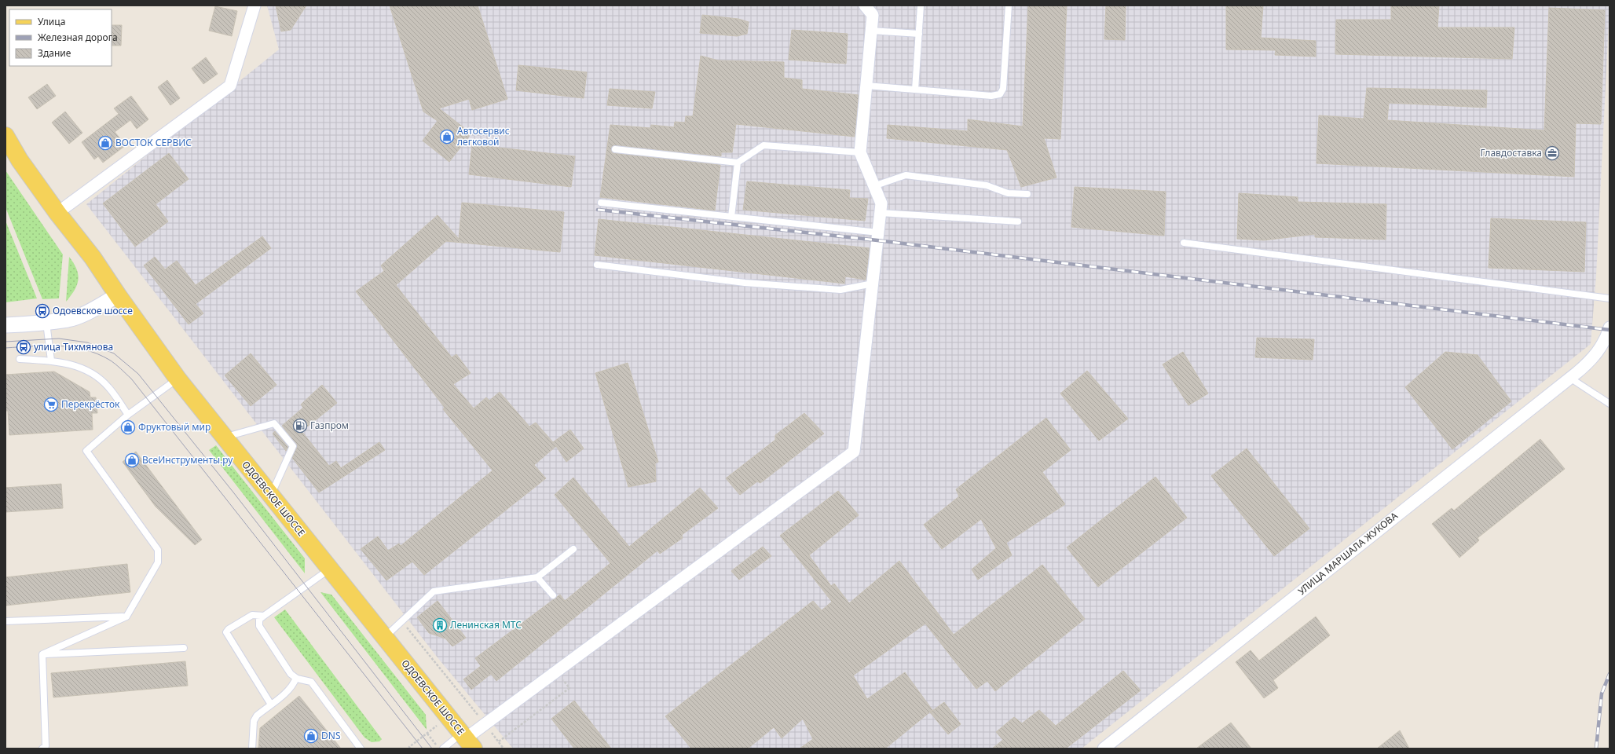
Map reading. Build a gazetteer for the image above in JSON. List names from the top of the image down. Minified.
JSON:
{"streets":{"main road":["ОДОЕВСКОЕ ШОССЕ"],"street":["УЛИЦА МАРШАЛА ЖУКОВА"]},"places":{"shop":["Автосервис легковой","ВОСТОК СЕРВИС","Фруктовый мир","ВсеИнструменты.ру","DNS"],"office":["Главдоставка"],"bus stop":["Одоевское шоссе","улица Тихмянова"],"supermarket":["Перекрёсток"],"fuel station":["Газпром"],"building":["Ленинская МТС"]},"legend":["Улица","Железная дорога","Здание"]}
